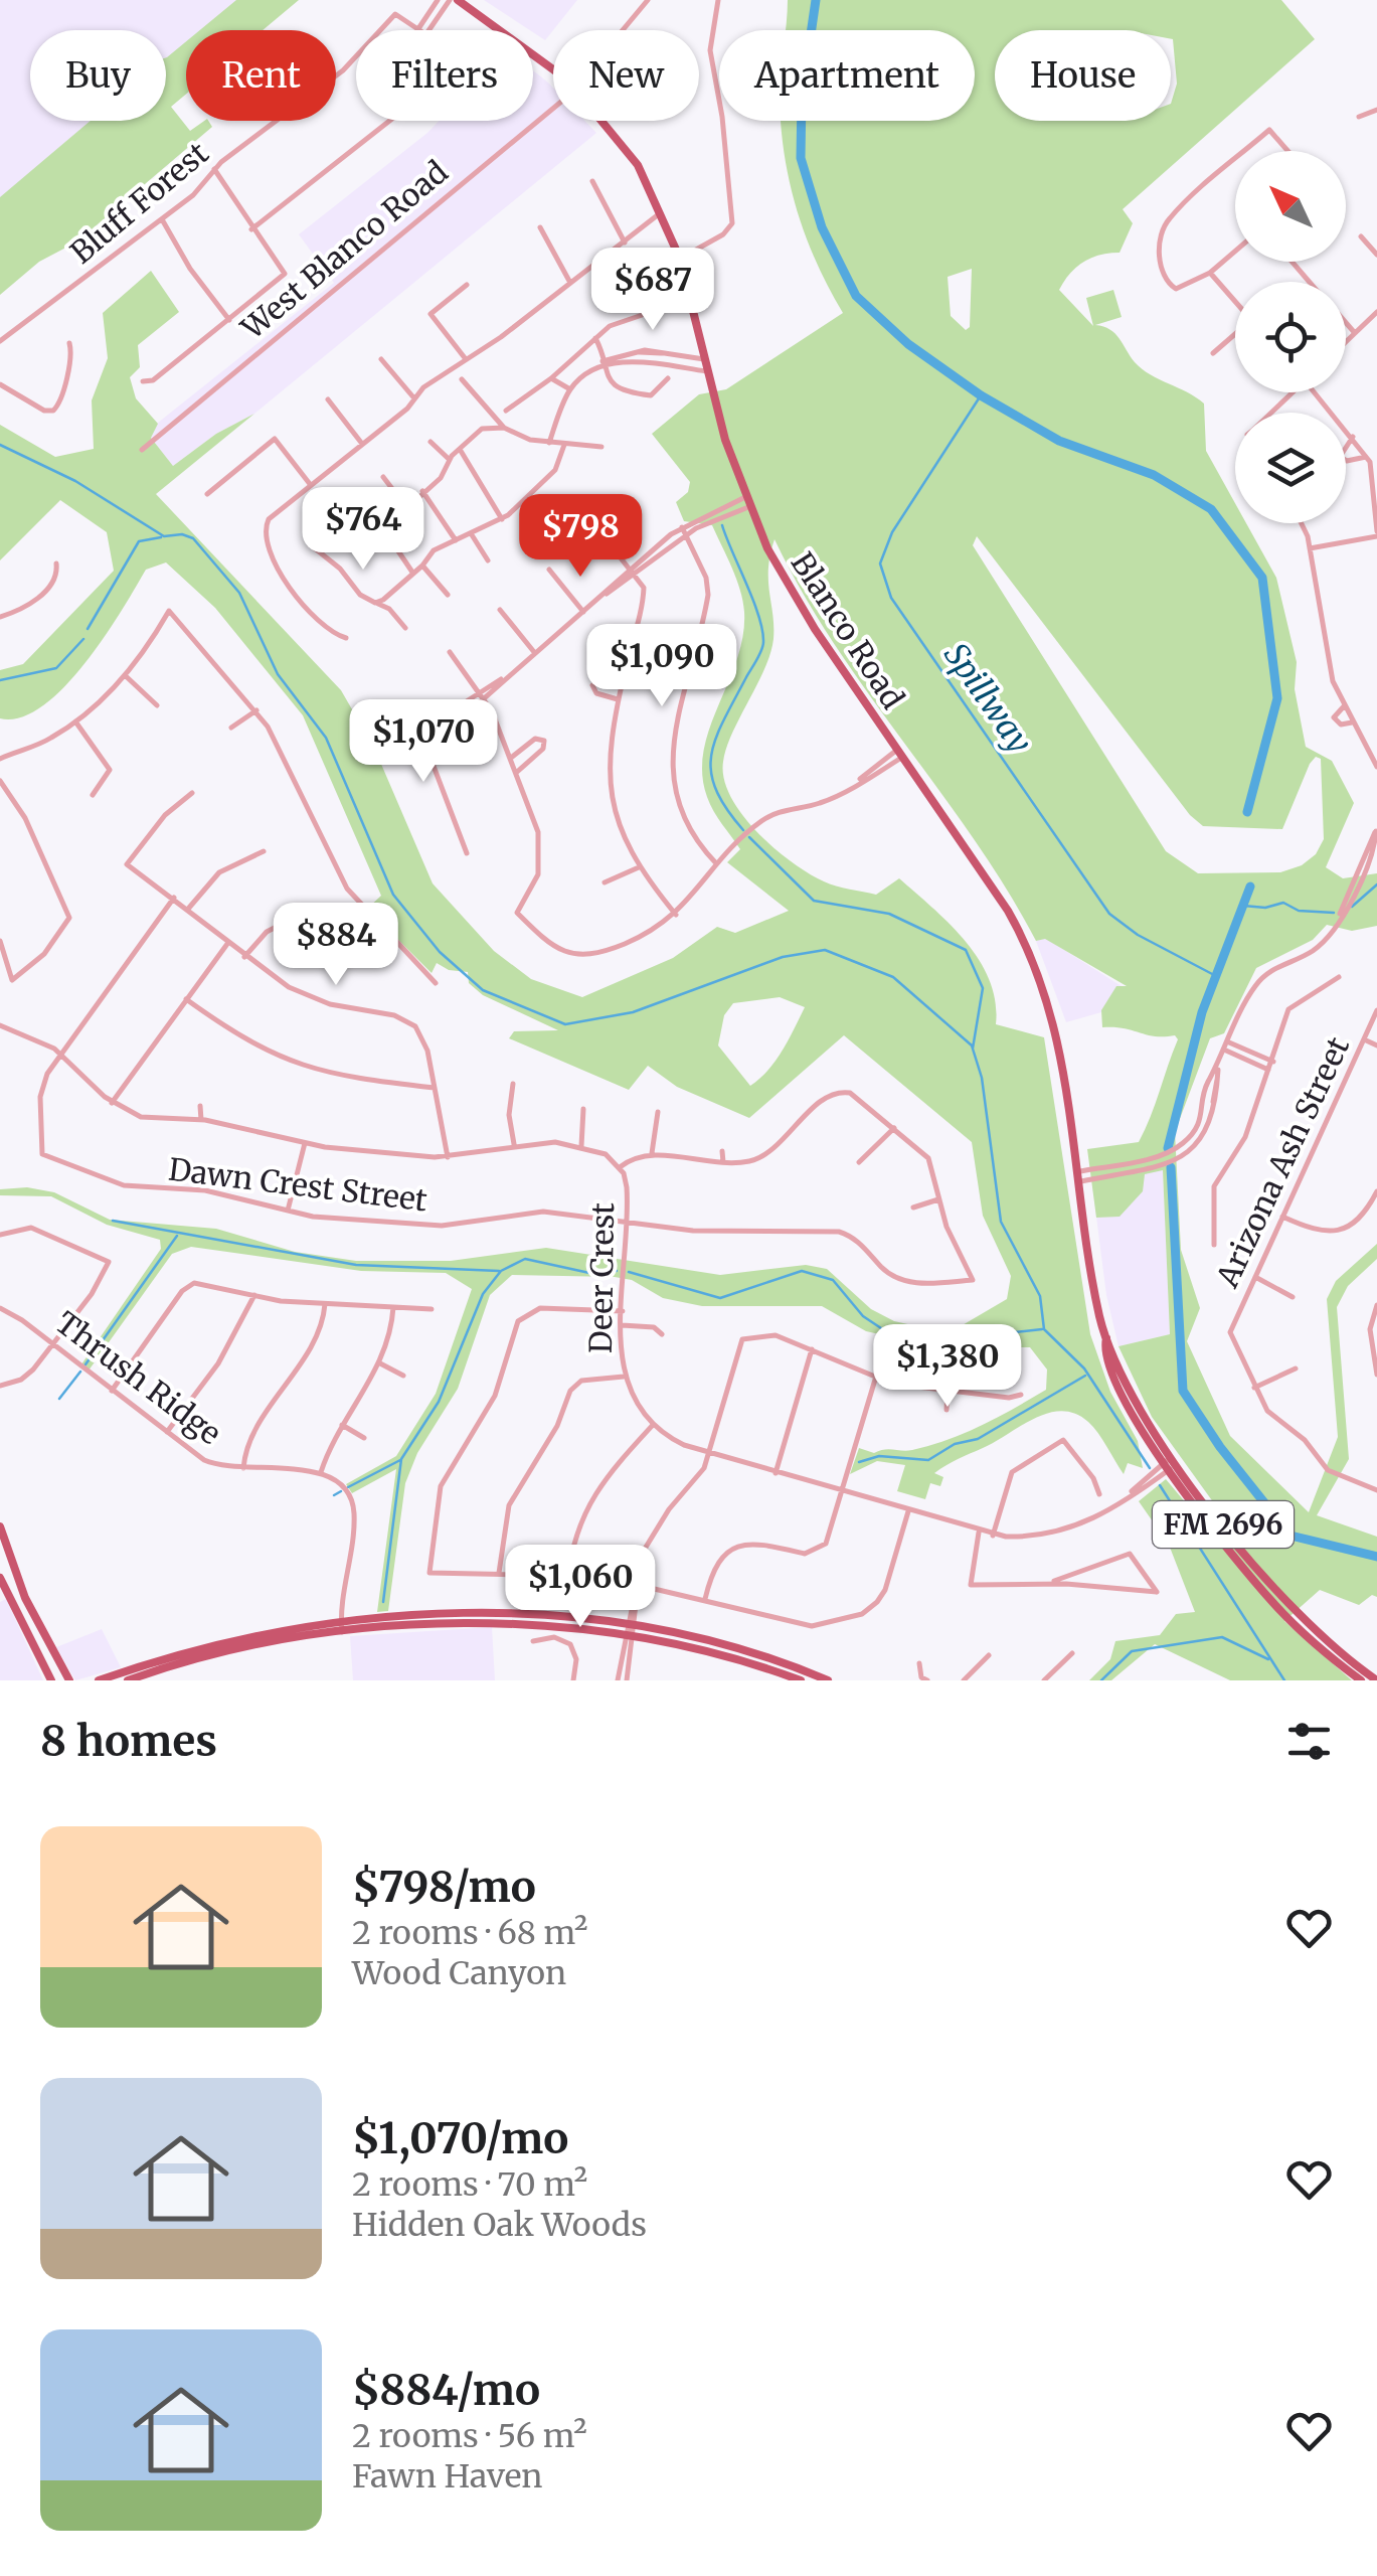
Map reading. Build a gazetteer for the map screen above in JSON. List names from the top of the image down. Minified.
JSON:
{"streets":{"main road":["Blanco Road","FM 2696"],"street":["Bluff Forest","West Blanco Road","Arizona Ash Street","Dawn Crest Street","Deer Crest","Thrush Ridge"]},"crossings":[["Blanco Road","Deer Crest"],["Dawn Crest Street","Deer Crest"]],"water":["Spillway"],"north":"top left","page":{"chip":["Buy","Rent","Filters","New","Apartment","House"],"price":["$687","$764","$798","$1,090","$1,070","$884","$1,380","$1,060"],"heading":"8 homes","list":[{"name":"$798/mo","note":"2 rooms · 68 m² · Wood Canyon"},{"name":"$1,070/mo","note":"2 rooms · 70 m² · Hidden Oak Woods"},{"name":"$884/mo","note":"2 rooms · 56 m² · Fawn Haven"}]}}
